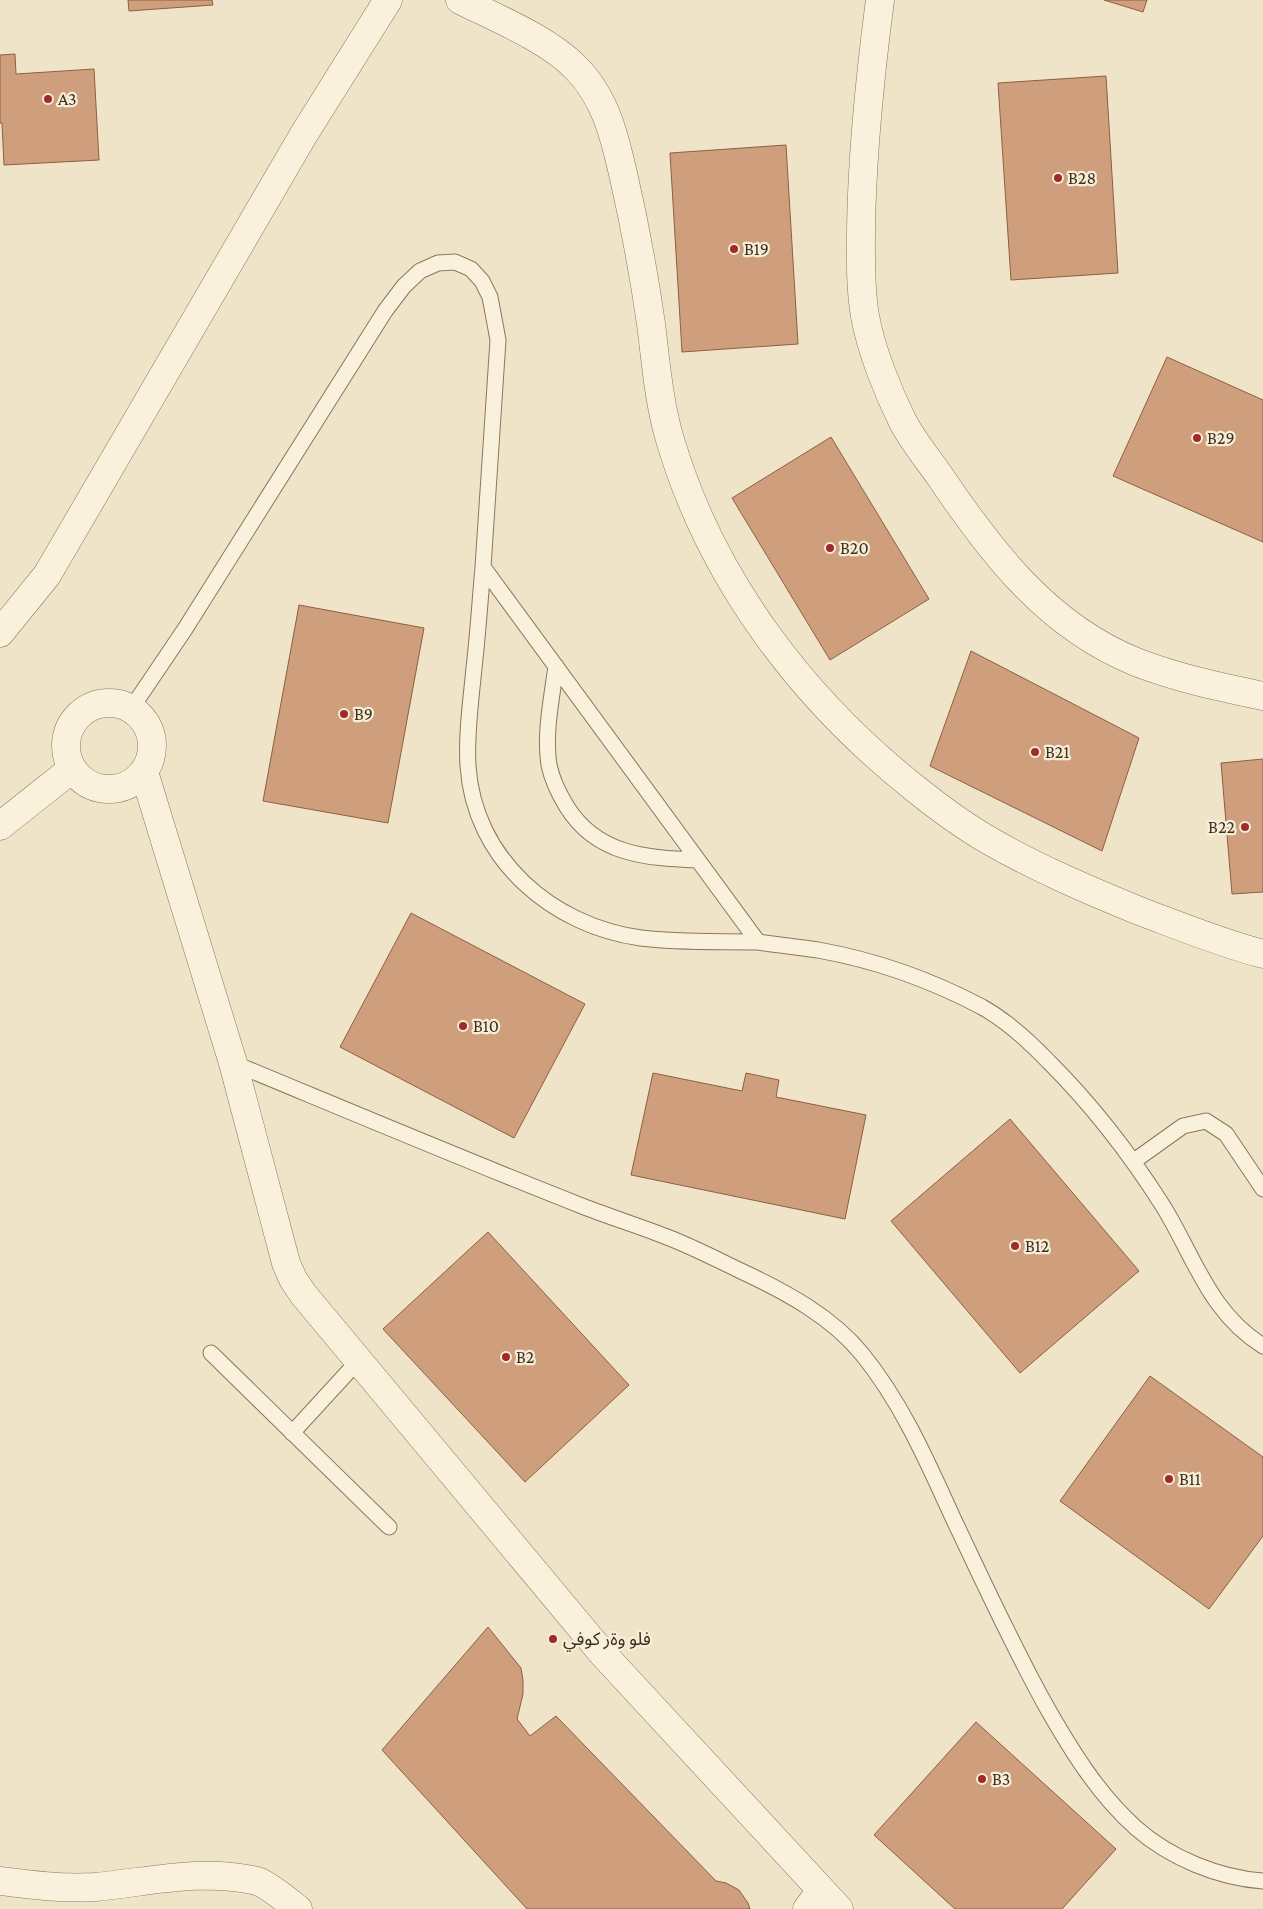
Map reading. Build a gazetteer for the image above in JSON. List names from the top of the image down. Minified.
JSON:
{"places":["A3","B28","B19","B29","B20","B9","B21","B22","B10","B12","B2","B11","فلو وةر كوفي","B3"]}
